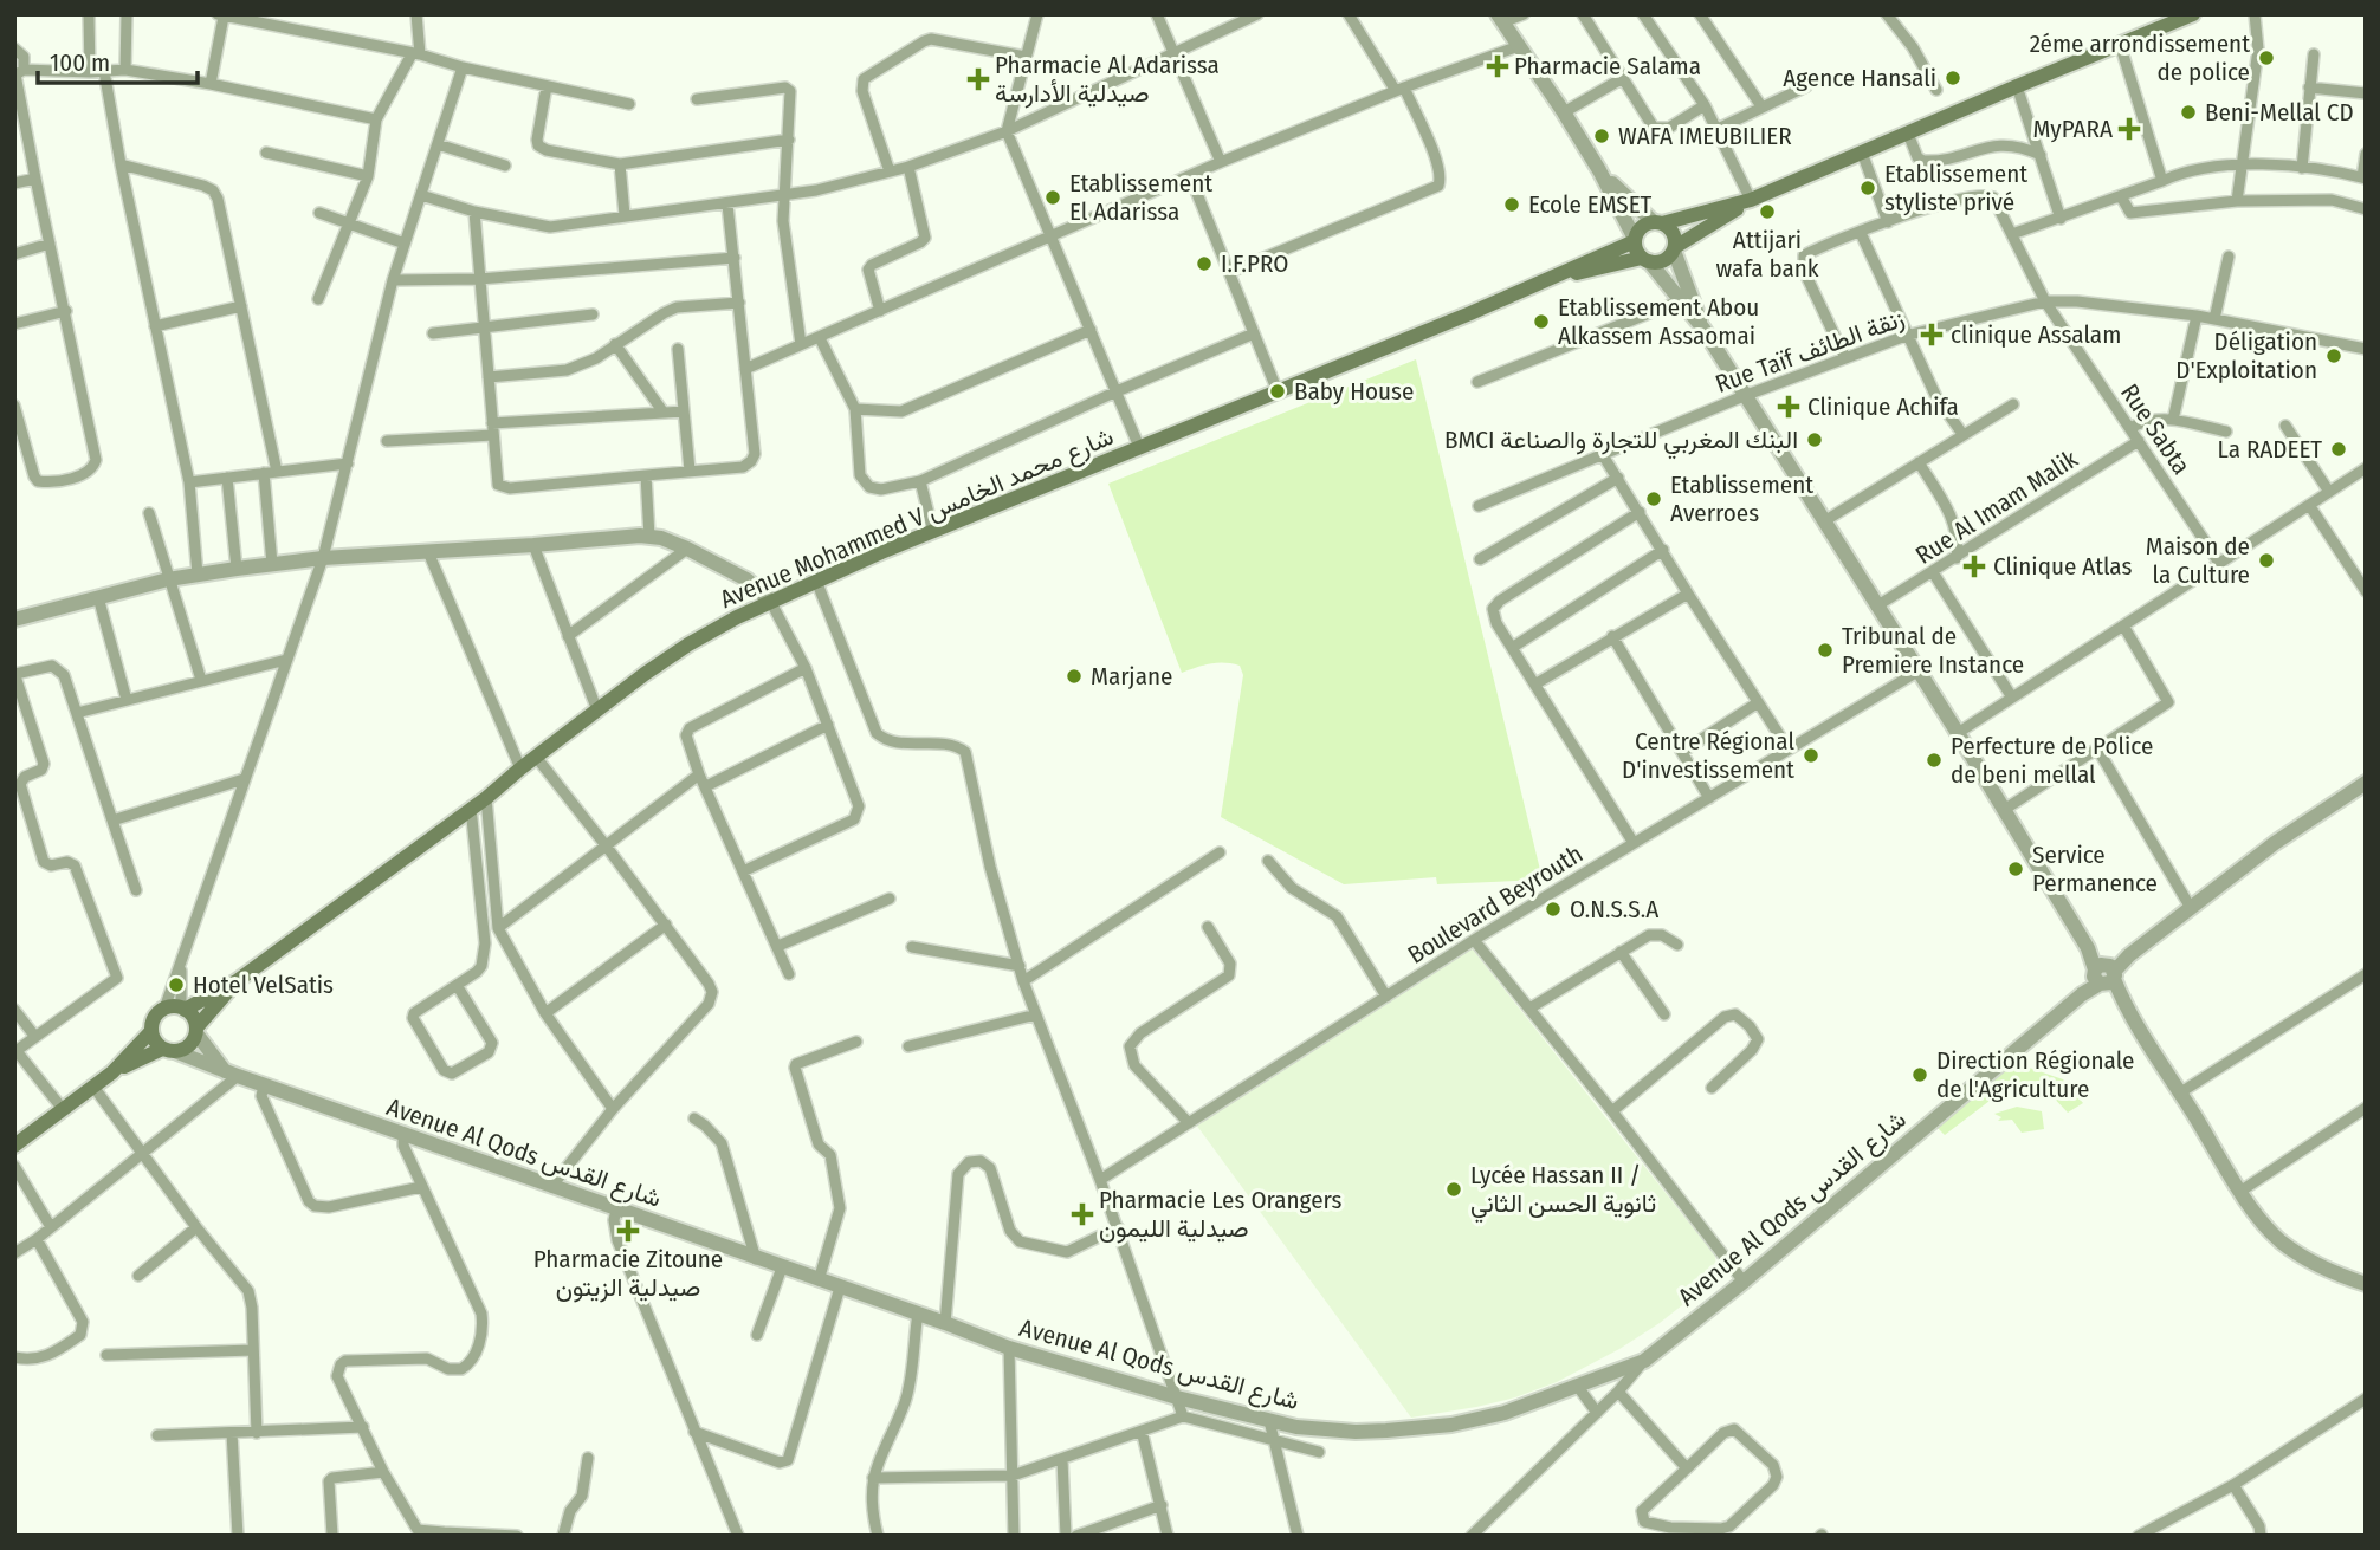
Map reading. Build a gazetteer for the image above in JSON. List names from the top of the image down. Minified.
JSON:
{"streets":{"main road":["Avenue Mohammed V شارع محمد الخامس"],"street":["Rue Taïf زنقة الطائف","Rue Sabta","Rue Al Imam Malik","Boulevard Beyrouth","Avenue Al Qods شارع القدس"]},"crossings":[["Rue Taïf زنقة الطائف","Rue Sabta"],["Rue Sabta","Rue Al Imam Malik"],["Avenue Mohammed V شارع محمد الخامس","Avenue Al Qods شارع القدس"]],"places":{"other":["2éme arrondissement de police","Agence Hansali","Beni-Mellal CD","WAFA IMEUBILIER","Etablissement styliste privé","Etablissement El Adarissa","Ecole EMSET","Attijari wafa bank","I.F.PRO","Etablissement Abou Alkassem Assaomai","Déligation D'Exploitation","Baby House","BMCI البنك المغربي للتجارة والصناعة","La RADEET","Etablissement Averroes","Maison de la Culture","Tribunal de Premiere Instance","Marjane","Centre Régional D'investissement","Perfecture de Police de beni mellal","Service Permanence","O.N.S.S.A","Hotel VelSatis","Direction Régionale de l'Agriculture","Lycée Hassan II / ثانوية الحسن الثاني"],"health":["Pharmacie Salama","Pharmacie Al Adarissa صيدلية الأدارسة","MyPARA","clinique Assalam","Clinique Achifa","Clinique Atlas","Pharmacie Les Orangers صيدلية الليمون","Pharmacie Zitoune صيدلية الزيتون"]},"scale_bar":"100 m"}
